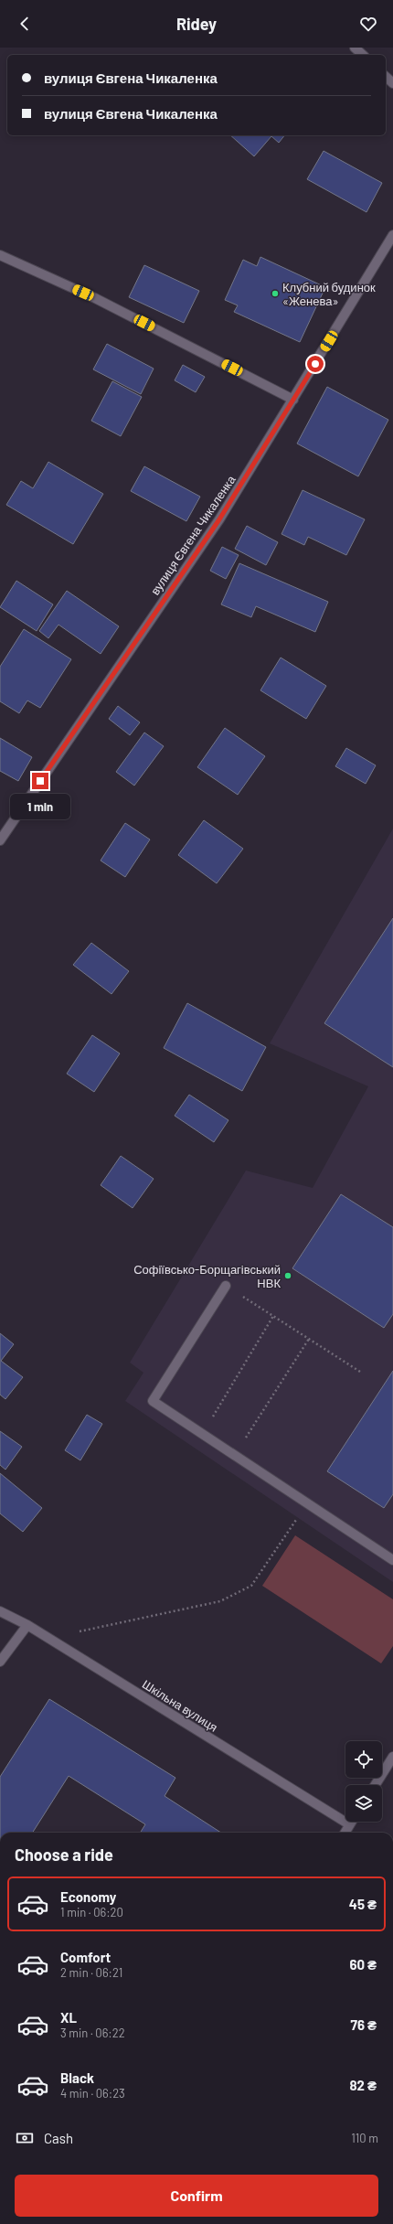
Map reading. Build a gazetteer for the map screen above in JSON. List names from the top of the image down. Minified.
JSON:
{"streets":{"street":["вулиця Євгена Чикаленка","Шкільна вулиця"]},"places":["Клубний будинок «Женева»","Софіївсько-Борщагівський НВК"],"page":{"header":"Ridey","banner":["вулиця Євгена Чикаленка","вулиця Євгена Чикаленка"],"bubble":"1 min","heading":"Choose a ride","list":[{"name":"Economy","note":"1 min · 06:20","value":"45 ₴"},{"name":"Comfort","note":"2 min · 06:21","value":"60 ₴"},{"name":"XL","note":"3 min · 06:22","value":"76 ₴"},{"name":"Black","note":"4 min · 06:23","value":"82 ₴"}],"pay":["Cash","110 m"],"buttons":"Confirm"}}
